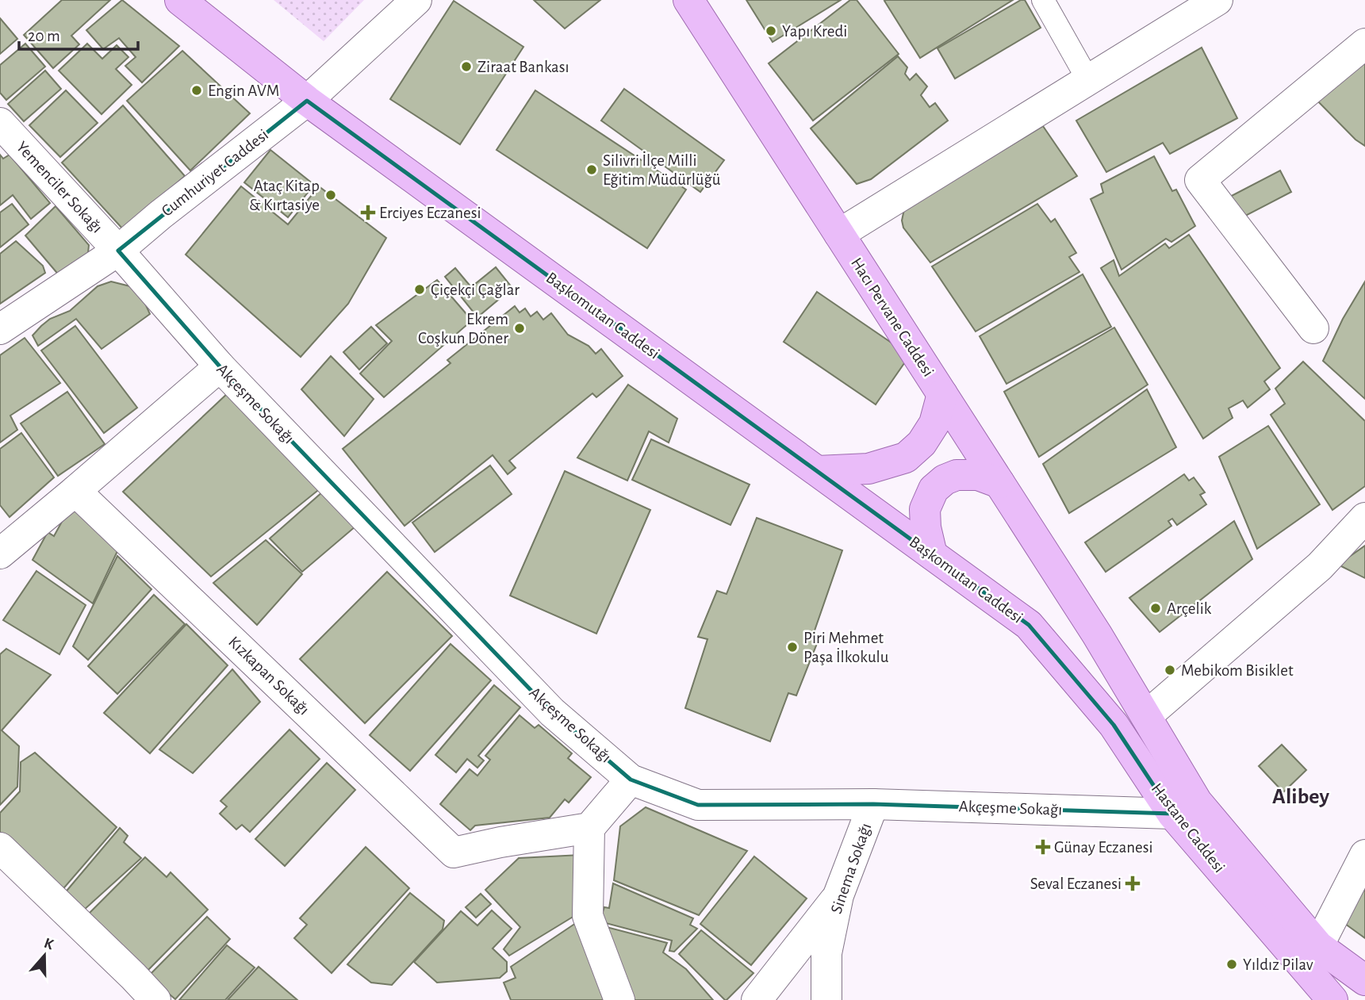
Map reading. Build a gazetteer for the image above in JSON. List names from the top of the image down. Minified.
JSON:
{"streets":{"main road":["Başkomutan Caddesi","Hacı Pervane Caddesi","Hastane Caddesi"],"street":["Cumhuriyet Caddesi","Yemenciler Sokağı","Akçeşme Sokağı","Kızkapan Sokağı","Sinema Sokağı"]},"crossings":[["Cumhuriyet Caddesi","Yemenciler Sokağı"],["Cumhuriyet Caddesi","Başkomutan Caddesi"],["Cumhuriyet Caddesi","Akçeşme Sokağı"],["Yemenciler Sokağı","Akçeşme Sokağı"],["Başkomutan Caddesi","Hastane Caddesi"],["Hacı Pervane Caddesi","Akçeşme Sokağı"],["Hacı Pervane Caddesi","Hastane Caddesi"],["Akçeşme Sokağı","Hastane Caddesi"],["Akçeşme Sokağı","Sinema Sokağı"]],"districts":["Alibey"],"places":{"other":["Yapı Kredi","Ziraat Bankası","Engin AVM","Silivri İlçe Milli Eğitim Müdürlüğü","Ataç Kitap & Kırtasiye","Çiçekçi Çağlar","Ekrem Coşkun Döner","Arçelik","Piri Mehmet Paşa İlkokulu","Mebikom Bisiklet","Yıldız Pilav"],"health":["Erciyes Eczanesi","Günay Eczanesi","Seval Eczanesi"]},"scale_bar":"20 m","north":"top"}
